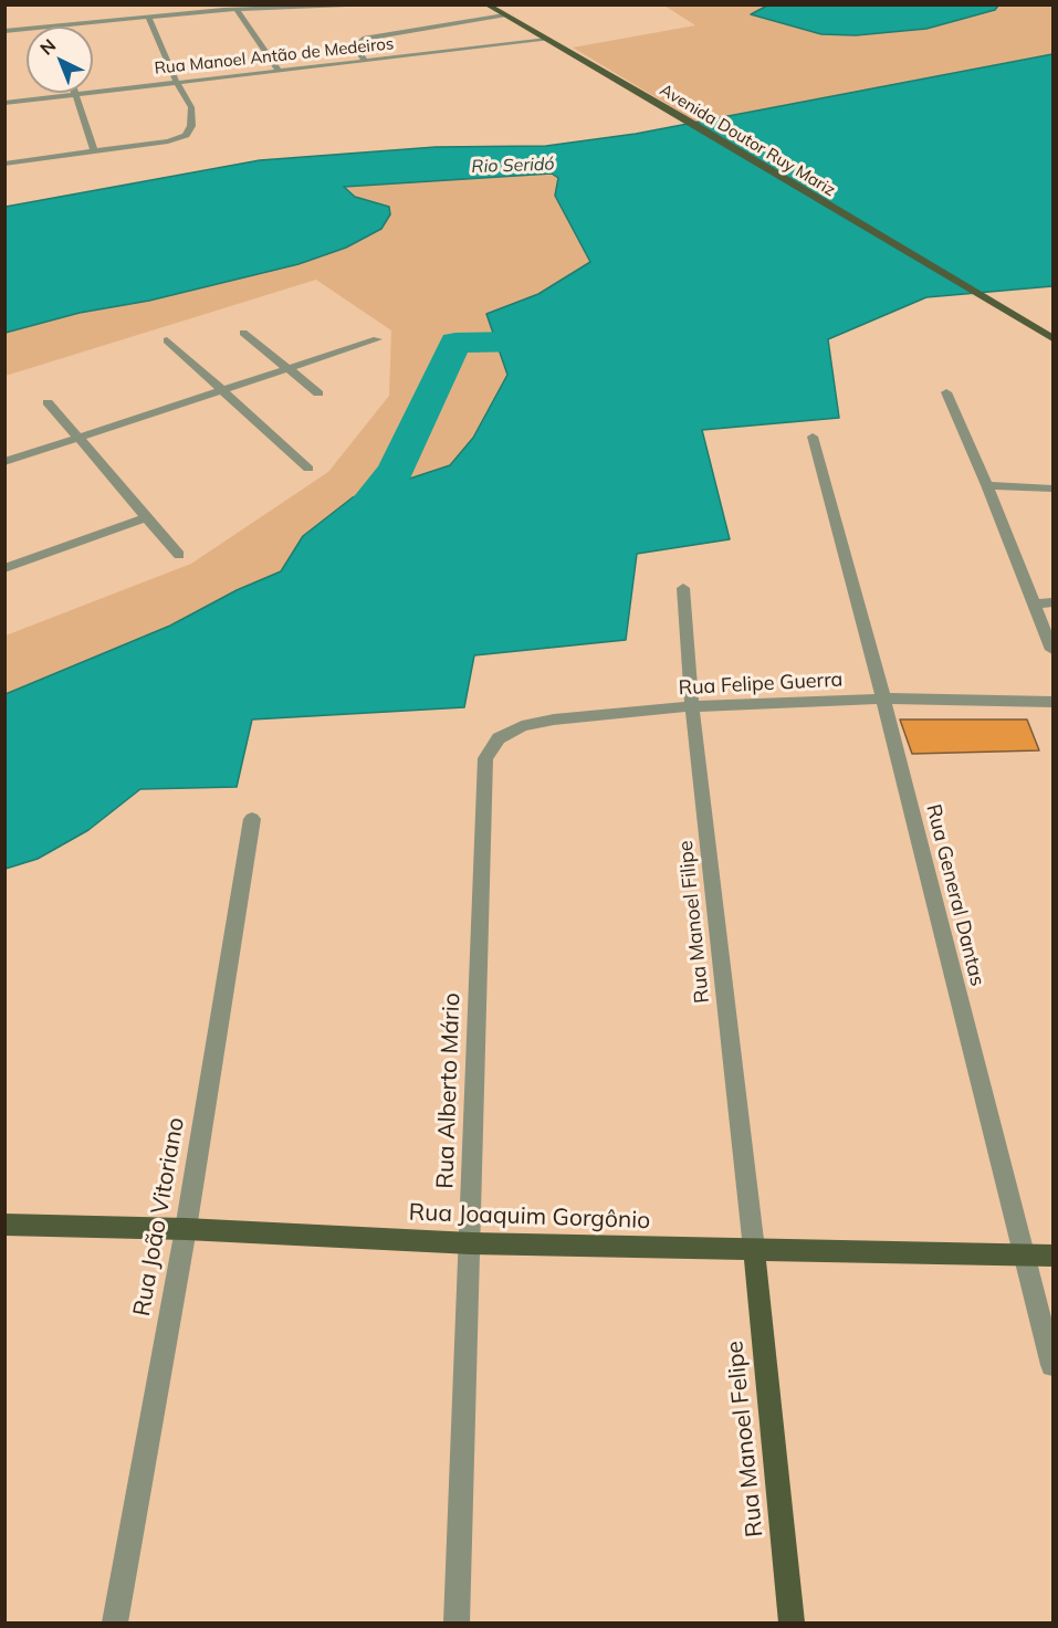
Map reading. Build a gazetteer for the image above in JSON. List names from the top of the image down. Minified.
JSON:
{"streets":{"main road":["Avenida Doutor Ruy Mariz","Rua Joaquim Gorgônio","Rua Manoel Felipe"],"street":["Rua Manoel Antão de Medeiros","Rua Felipe Guerra","Rua General Dantas","Rua Manoel Filipe","Rua Alberto Mário","Rua João Vitoriano"]},"crossings":[["Rua Manoel Antão de Medeiros","Avenida Doutor Ruy Mariz"],["Rua Felipe Guerra","Rua General Dantas"],["Rua Felipe Guerra","Rua Manoel Filipe"],["Rua Felipe Guerra","Rua Alberto Mário"],["Rua General Dantas","Rua Joaquim Gorgônio"],["Rua Manoel Filipe","Rua Joaquim Gorgônio"],["Rua Manoel Filipe","Rua Manoel Felipe"],["Rua Alberto Mário","Rua Joaquim Gorgônio"],["Rua João Vitoriano","Rua Joaquim Gorgônio"],["Rua Joaquim Gorgônio","Rua Manoel Felipe"]],"water":["Rio Seridó"],"north":"top left"}
